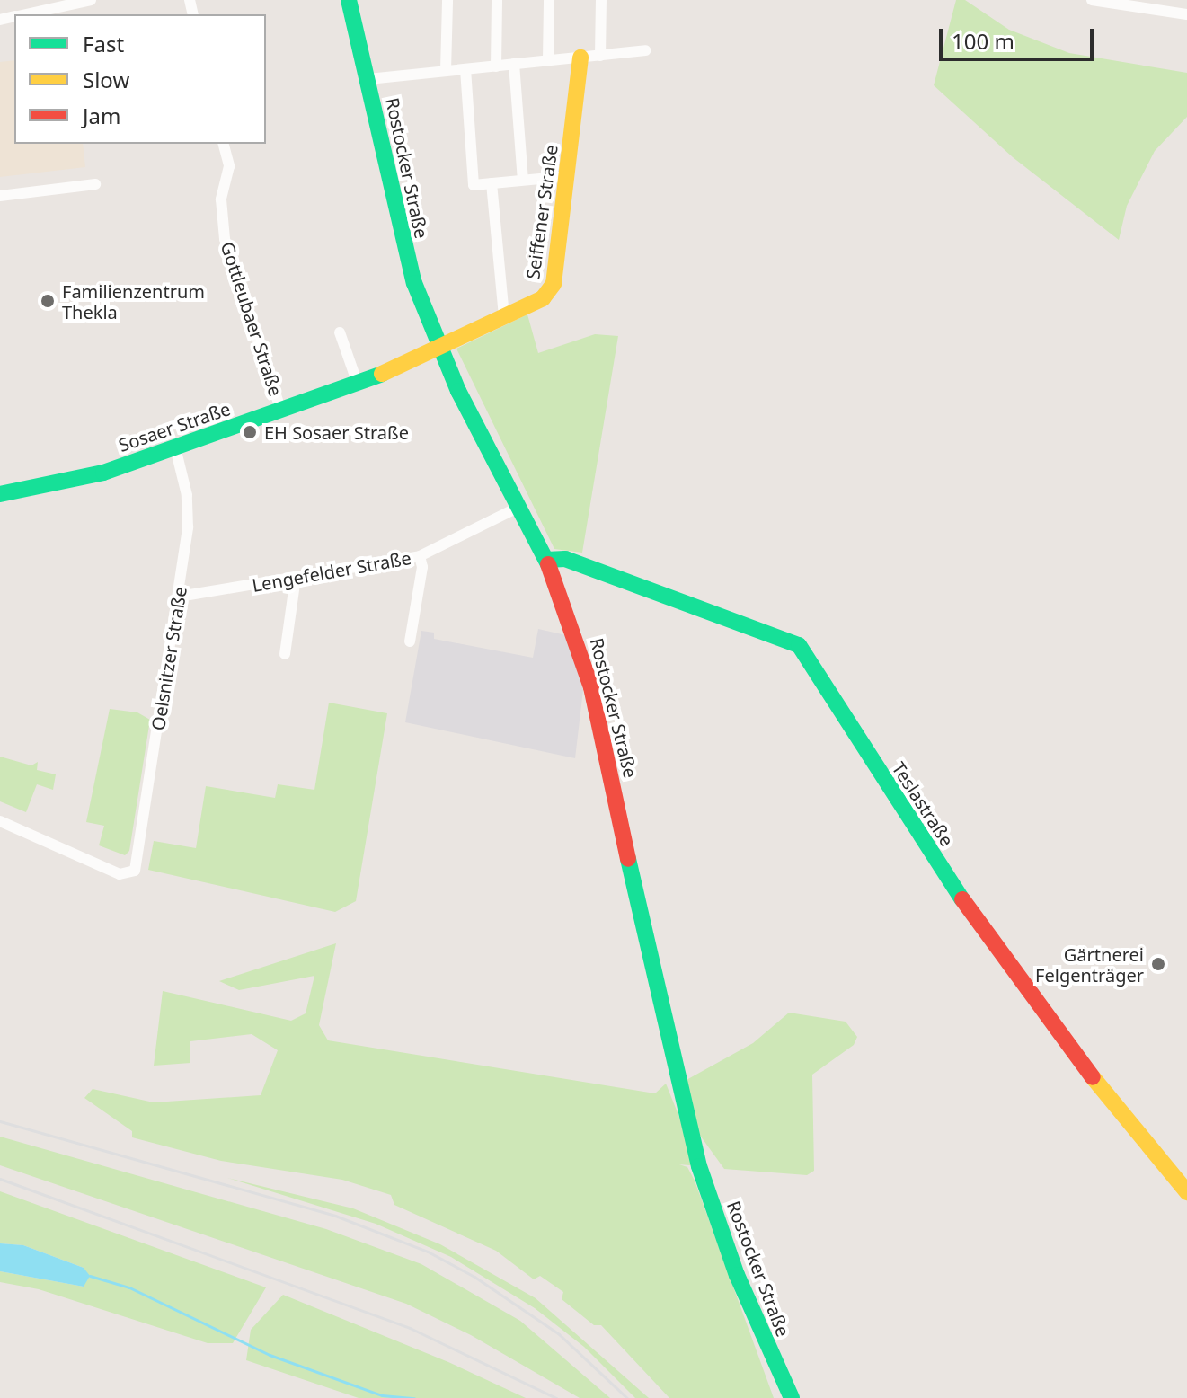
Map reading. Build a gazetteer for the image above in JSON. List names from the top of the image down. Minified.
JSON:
{"streets":{"street":["Rostocker Straße","Seiffener Straße","Gottleubaer Straße","Sosaer Straße","Lengefelder Straße","Oelsnitzer Straße","Teslastraße"]},"crossings":[["Rostocker Straße","Seiffener Straße"],["Rostocker Straße","Sosaer Straße"],["Rostocker Straße","Lengefelder Straße"],["Rostocker Straße","Teslastraße"],["Seiffener Straße","Sosaer Straße"],["Gottleubaer Straße","Sosaer Straße"],["Sosaer Straße","Oelsnitzer Straße"],["Lengefelder Straße","Oelsnitzer Straße"]],"places":["Familienzentrum Thekla","EH Sosaer Straße","Gärtnerei Felgenträger"],"legend":["Fast","Slow","Jam"],"scale_bar":"100 m"}
